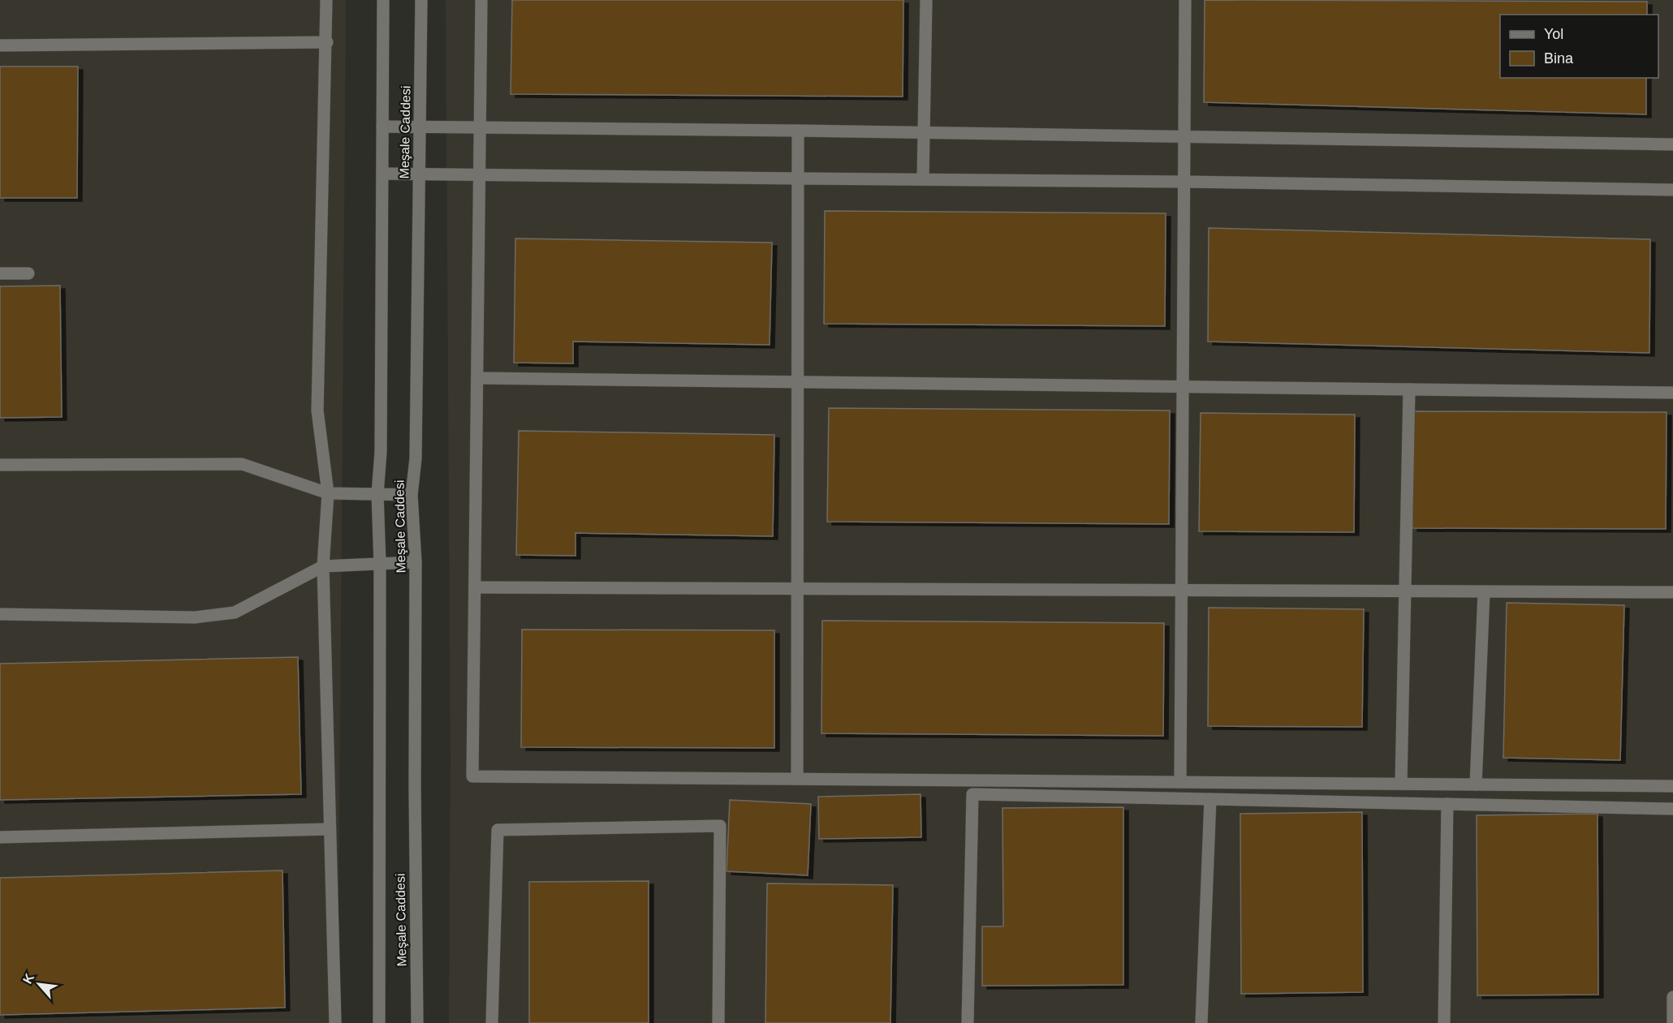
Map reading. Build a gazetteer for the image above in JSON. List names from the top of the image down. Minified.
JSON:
{"streets":{"street":["Meşale Caddesi"]},"legend":["Yol","Bina"],"north":"top left"}
